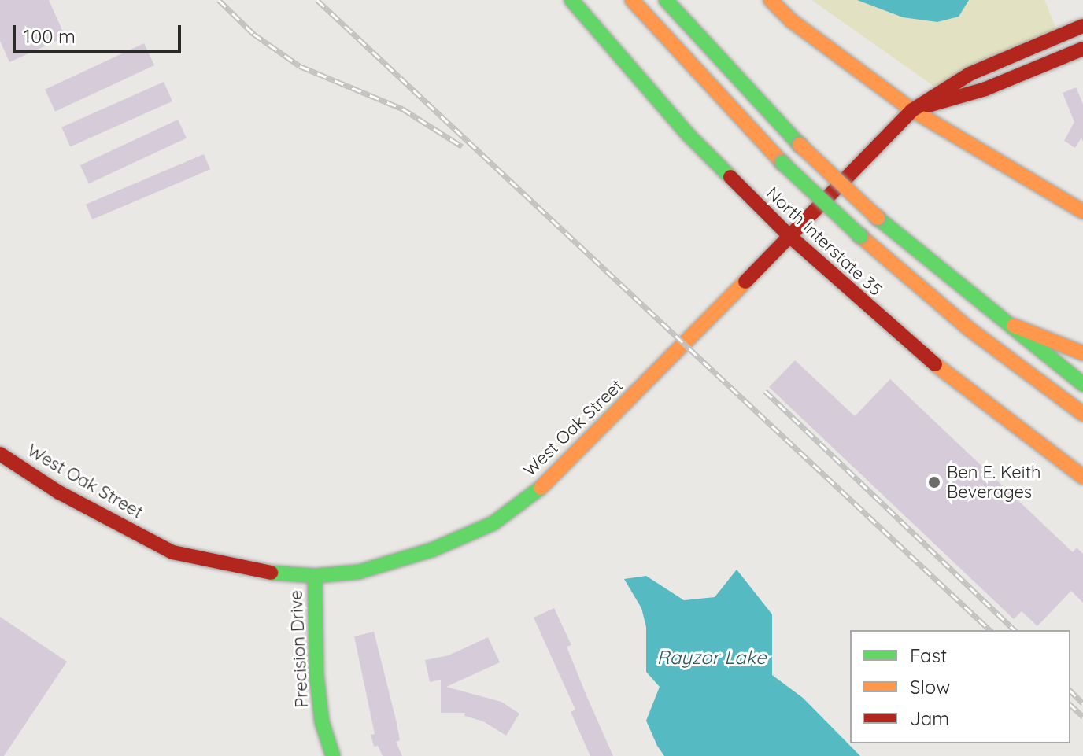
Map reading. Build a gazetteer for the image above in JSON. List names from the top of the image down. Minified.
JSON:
{"streets":{"main road":["North Interstate 35","West Oak Street","Precision Drive"]},"crossings":[["North Interstate 35","West Oak Street"],["West Oak Street","Precision Drive"]],"water":["Rayzor Lake"],"places":["Ben E. Keith Beverages"],"legend":["Fast","Slow","Jam"],"scale_bar":"100 m"}
